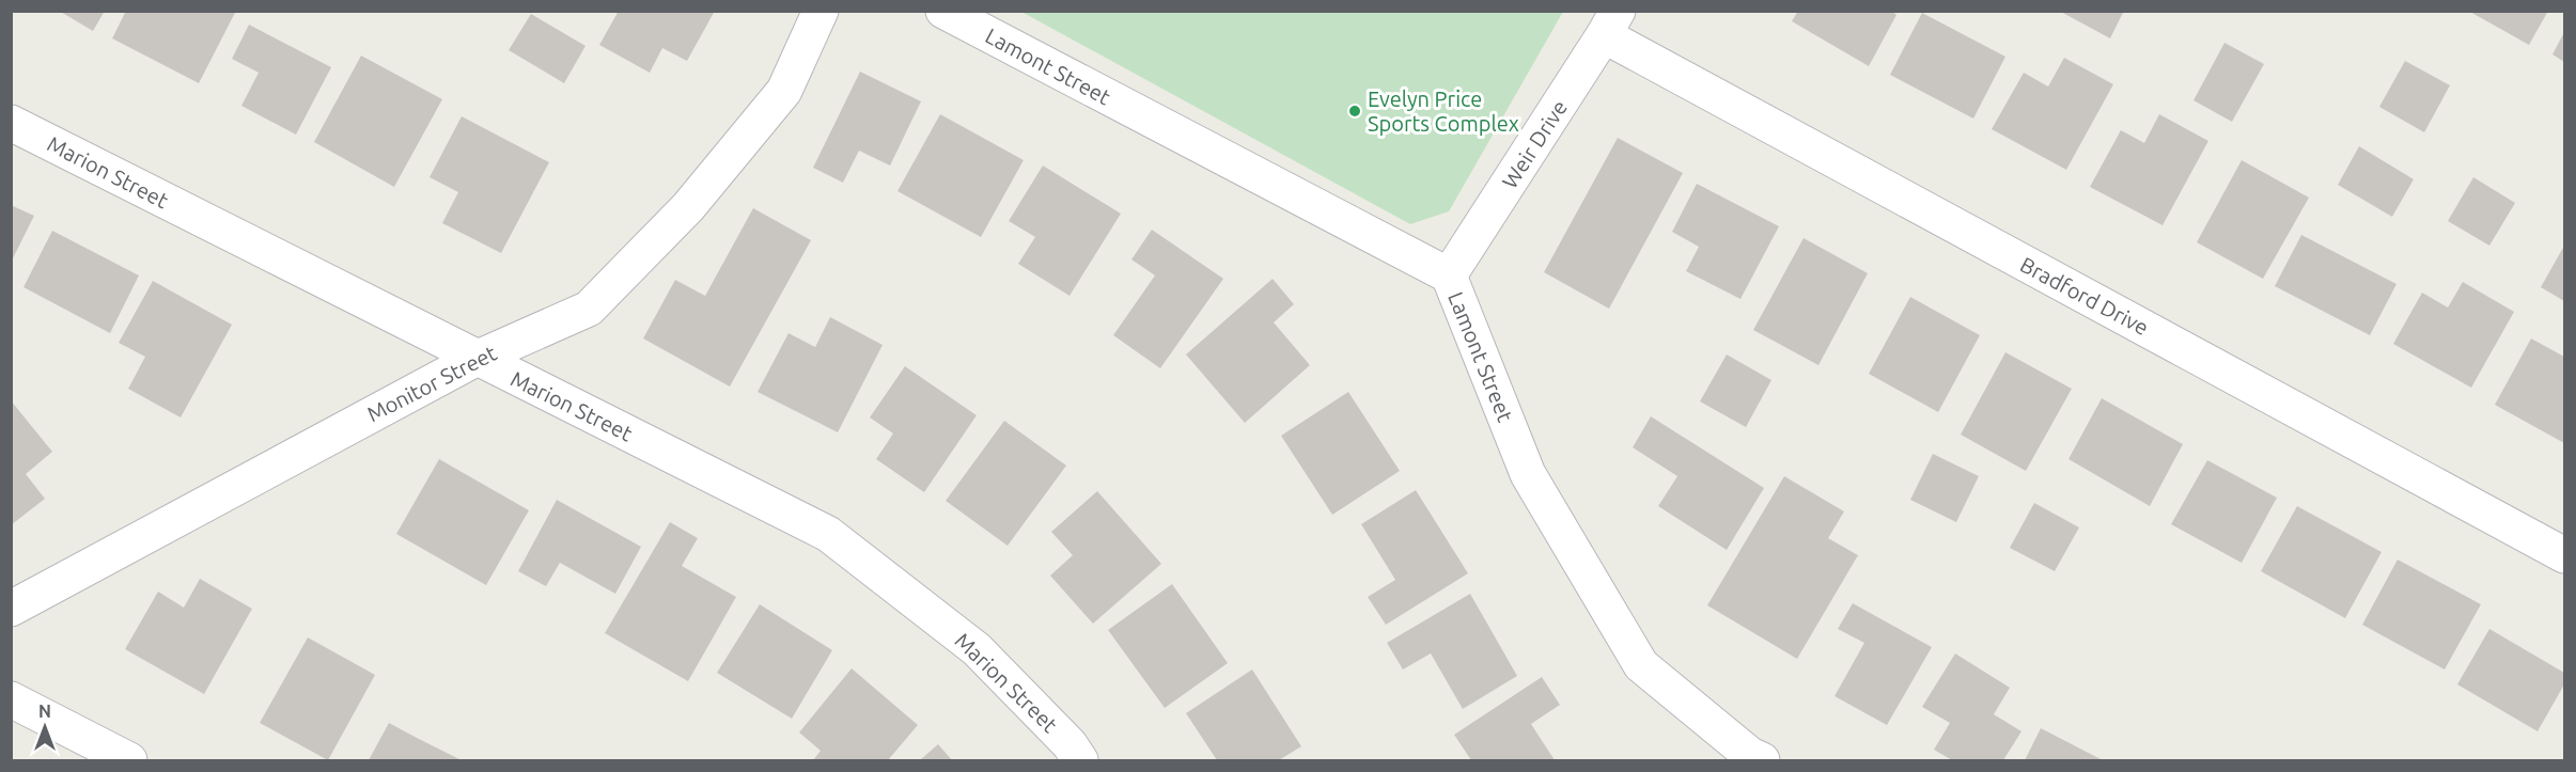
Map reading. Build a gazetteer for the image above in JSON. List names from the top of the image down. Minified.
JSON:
{"streets":{"street":["Lamont Street","Weir Drive","Marion Street","Bradford Drive","Monitor Street"]},"crossings":[["Lamont Street","Weir Drive"],["Weir Drive","Bradford Drive"],["Marion Street","Monitor Street"]],"places":["Evelyn Price Sports Complex"],"north":"top"}
